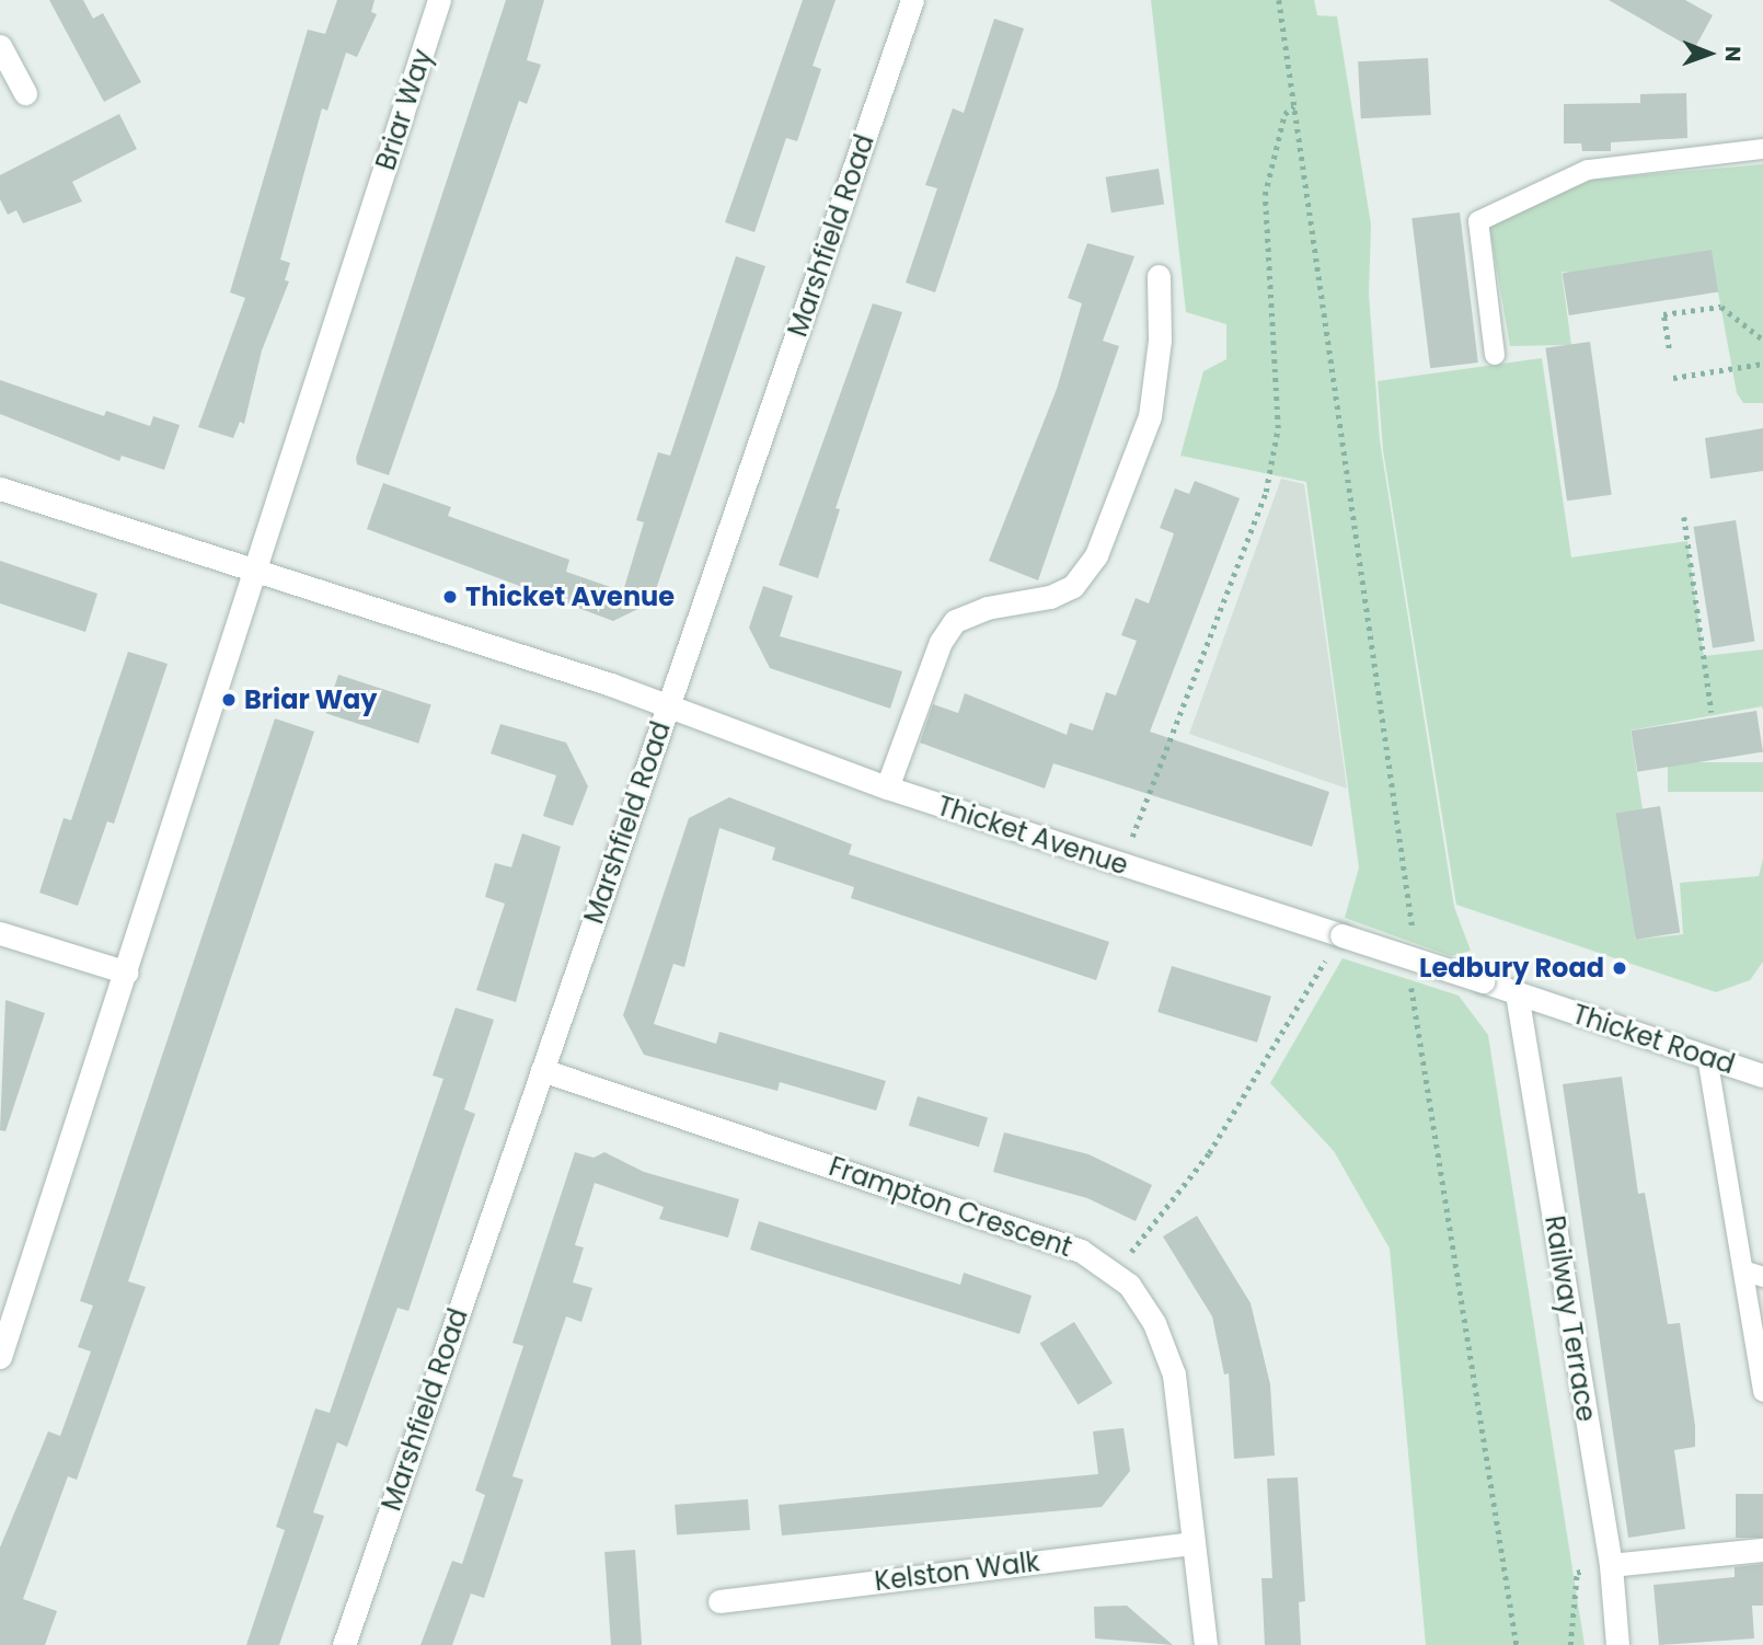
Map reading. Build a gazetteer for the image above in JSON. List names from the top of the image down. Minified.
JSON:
{"streets":{"street":["Briar Way","Marshfield Road","Thicket Avenue","Thicket Road","Frampton Crescent","Railway Terrace","Kelston Walk"]},"crossings":[["Briar Way","Thicket Avenue"],["Marshfield Road","Thicket Avenue"],["Marshfield Road","Frampton Crescent"],["Thicket Avenue","Thicket Road"],["Thicket Avenue","Railway Terrace"],["Frampton Crescent","Kelston Walk"]],"places":["Thicket Avenue","Briar Way","Ledbury Road"],"north":"right"}
